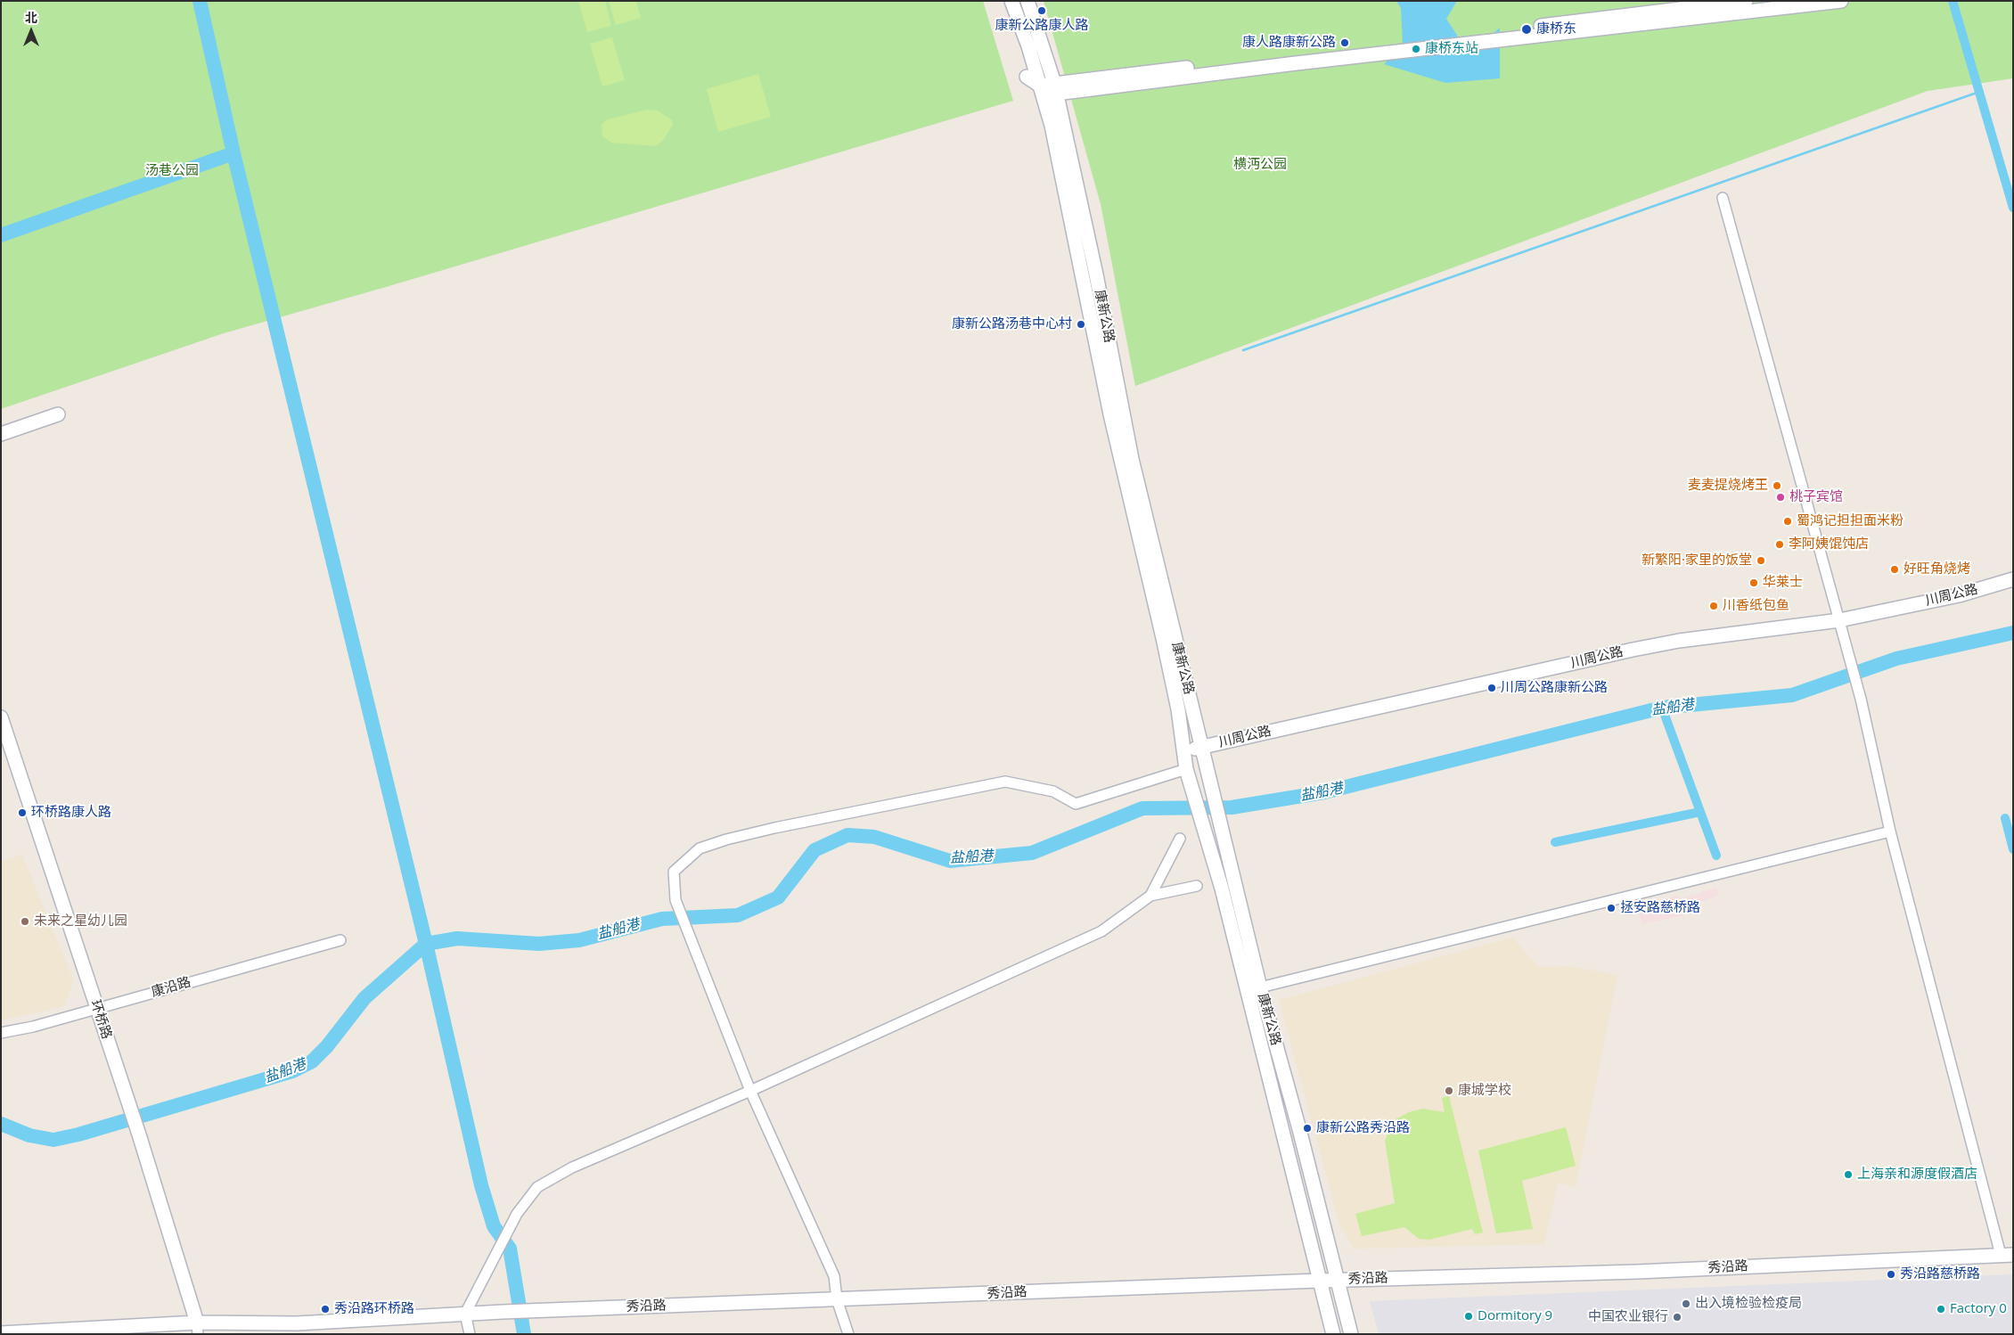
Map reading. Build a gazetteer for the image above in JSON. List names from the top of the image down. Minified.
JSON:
{"streets":{"main road":["康新公路","川周公路","环桥路","秀沿路"],"street":["康沿路"]},"crossings":[["康新公路","川周公路"],["康新公路","秀沿路"],["康沿路","环桥路"],["环桥路","秀沿路"]],"water":["盐船港"],"parks":["横沔公园","汤巷公园"],"places":["康新公路康人路","康桥东","康人路康新公路","康桥东站","康新公路汤巷中心村","麦麦提烧烤王","桃子宾馆","蜀鸿记担担面米粉","李阿姨馄饨店","新繁阳·家里的饭堂","好旺角烧烤","华莱士","川香纸包鱼","川周公路康新公路","环桥路康人路","拯安路慈桥路","未来之星幼儿园","康城学校","康新公路秀沿路","上海亲和源度假酒店","秀沿路慈桥路","出入境检验检疫局","秀沿路环桥路","Factory 0","Dormitory 9","中国农业银行"],"north":"top"}
